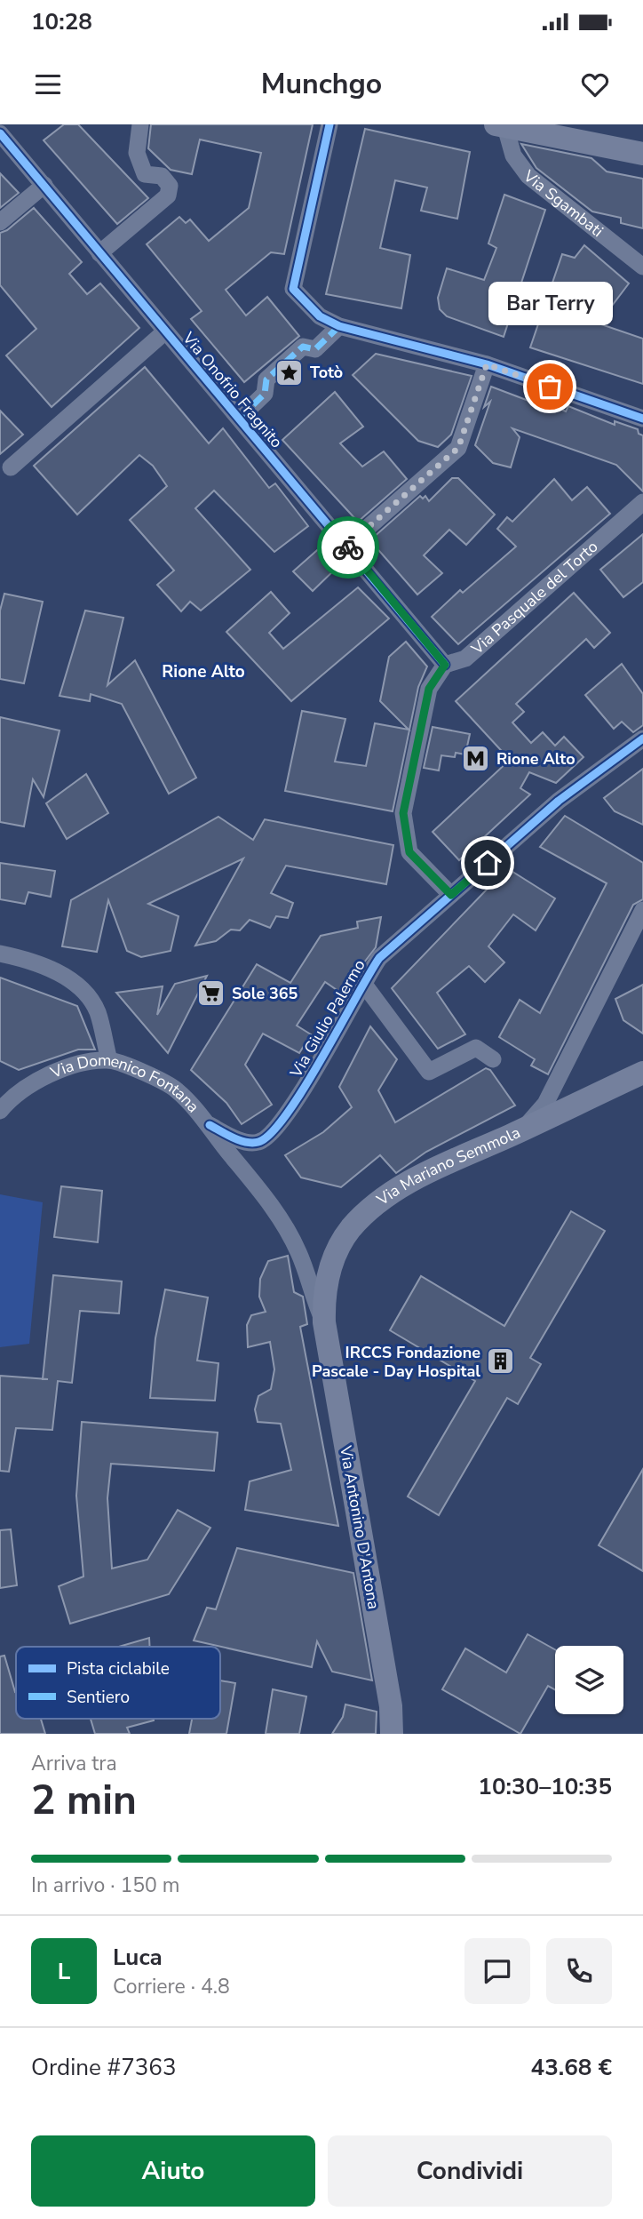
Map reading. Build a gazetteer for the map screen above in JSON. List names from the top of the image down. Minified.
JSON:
{"streets":{"main road":["Via Mariano Semmola","Via Antonino D'Antona"],"street":["Via Sgambati","Via Onofrio Fragnito","Via Pasquale del Torto","Via Giulio Palermo","Via Domenico Fontana"]},"crossings":[["Via Onofrio Fragnito","Via Pasquale del Torto"],["Via Giulio Palermo","Via Domenico Fontana"],["Via Domenico Fontana","Via Mariano Semmola"],["Via Domenico Fontana","Via Antonino D'Antona"],["Via Mariano Semmola","Via Antonino D'Antona"]],"districts":["Rione Alto"],"places":{"place":["Totò"],"other":["Bar Terry"],"metro station":["Rione Alto"],"supermarket":["Sole 365"],"building":["IRCCS Fondazione Pascale - Day Hospital"]},"legend":["Pista ciclabile","Sentiero"],"page":{"status":"10:28","header":"Munchgo","bubble":"Bar Terry","heading":["2 min","Arriva tra","10:30–10:35"],"panel":["Luca","Corriere · 4.8","Ordine #7363","43.68 €"],"bar":"In arrivo · 150 m","round":"L","buttons":["Aiuto","Condividi"]}}
